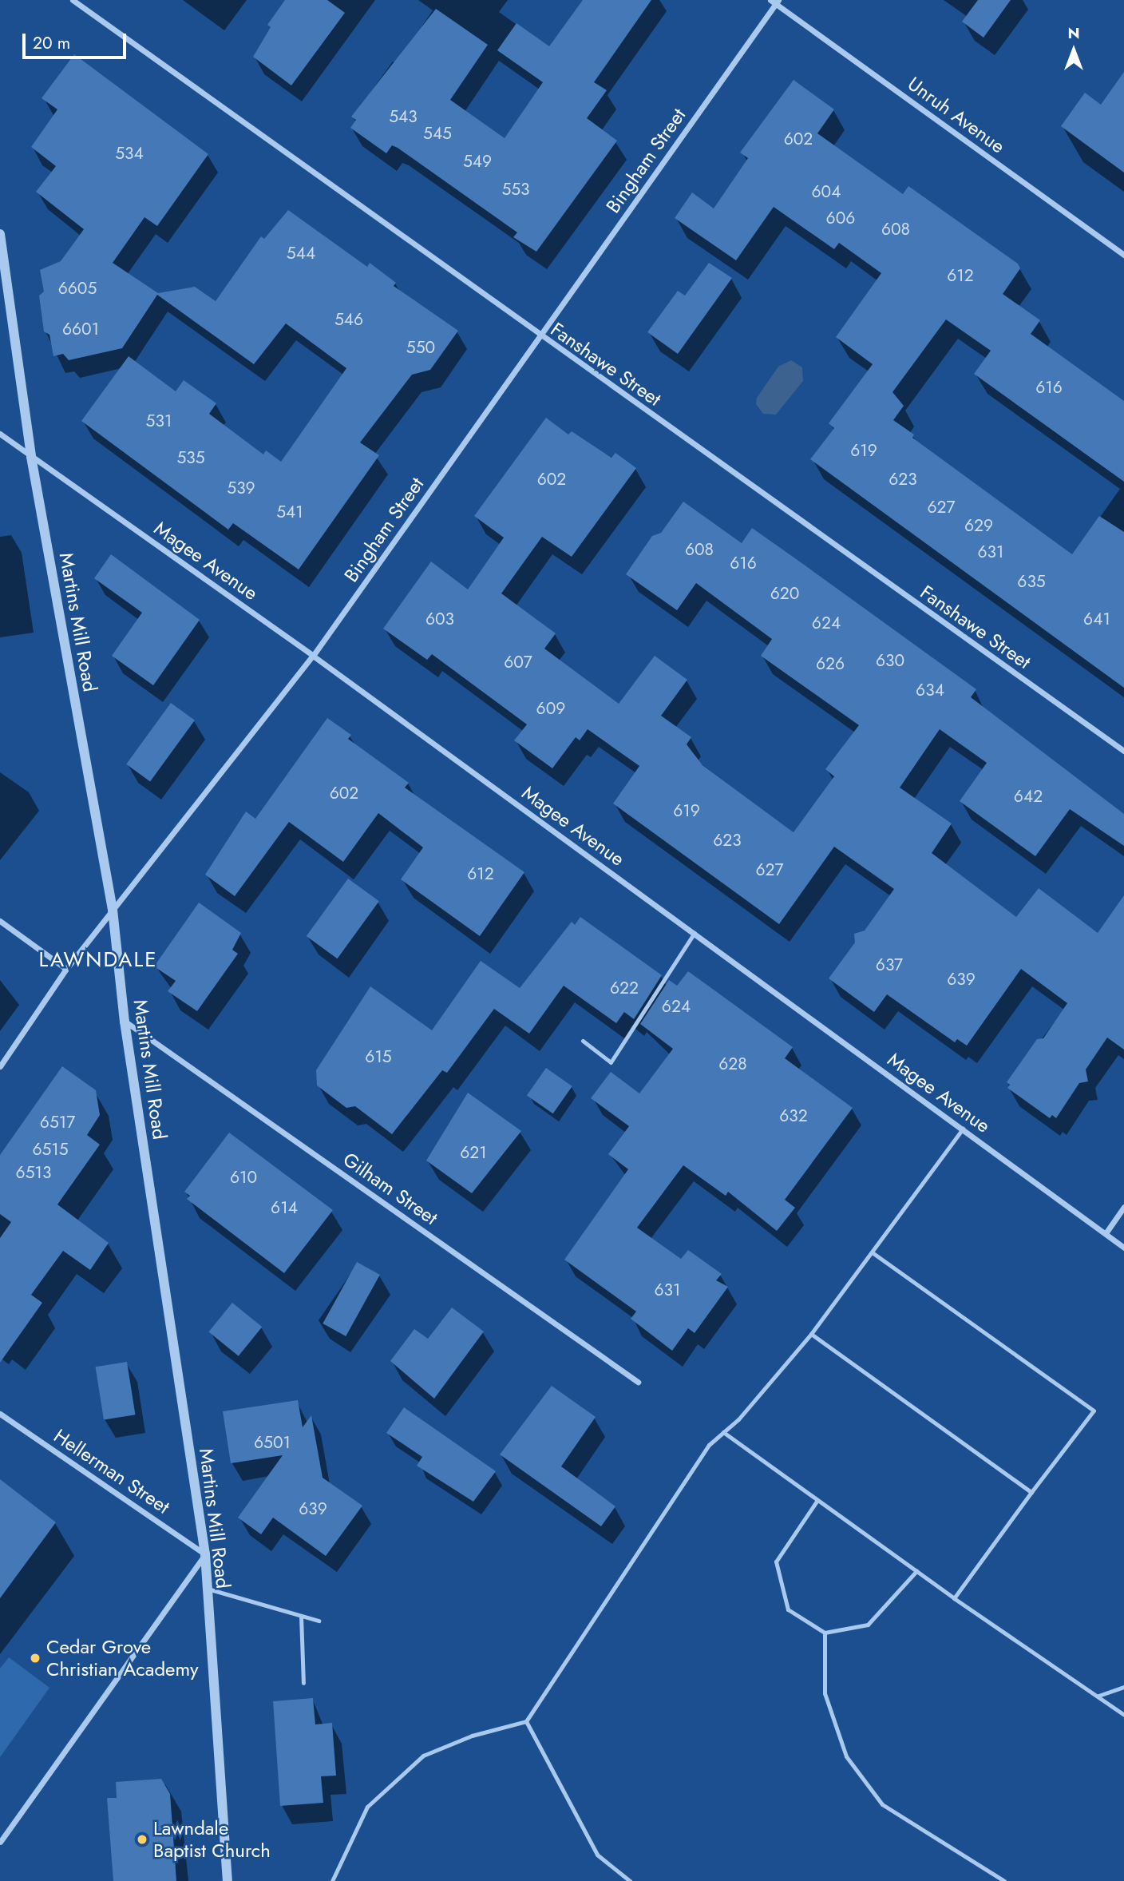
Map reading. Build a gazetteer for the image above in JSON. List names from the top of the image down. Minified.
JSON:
{"streets":{"street":["Unruh Avenue","Bingham Street","Fanshawe Street","Magee Avenue","Martins Mill Road","Gilham Street","Hellerman Street"]},"crossings":[["Unruh Avenue","Bingham Street"],["Bingham Street","Fanshawe Street"],["Bingham Street","Magee Avenue"],["Bingham Street","Martins Mill Road"],["Magee Avenue","Martins Mill Road"],["Martins Mill Road","Gilham Street"],["Martins Mill Road","Hellerman Street"]],"districts":["LAWNDALE"],"places":["Cedar Grove Christian Academy","Lawndale Baptist Church"],"house_numbers":["543","545","602","534","549","553","604","606","608","544","612","6605","546","6601","550","616","531","619","535","602","623","539","627","541","629","608","631","616","635","620","603","641","624","630","607","626","634","609","602","642","619","623","627","612","637","639","622","624","615","628","632","6517","6515","621","6513","610","614","631","6501","639"],"scale_bar":"20 m","north":"top"}
